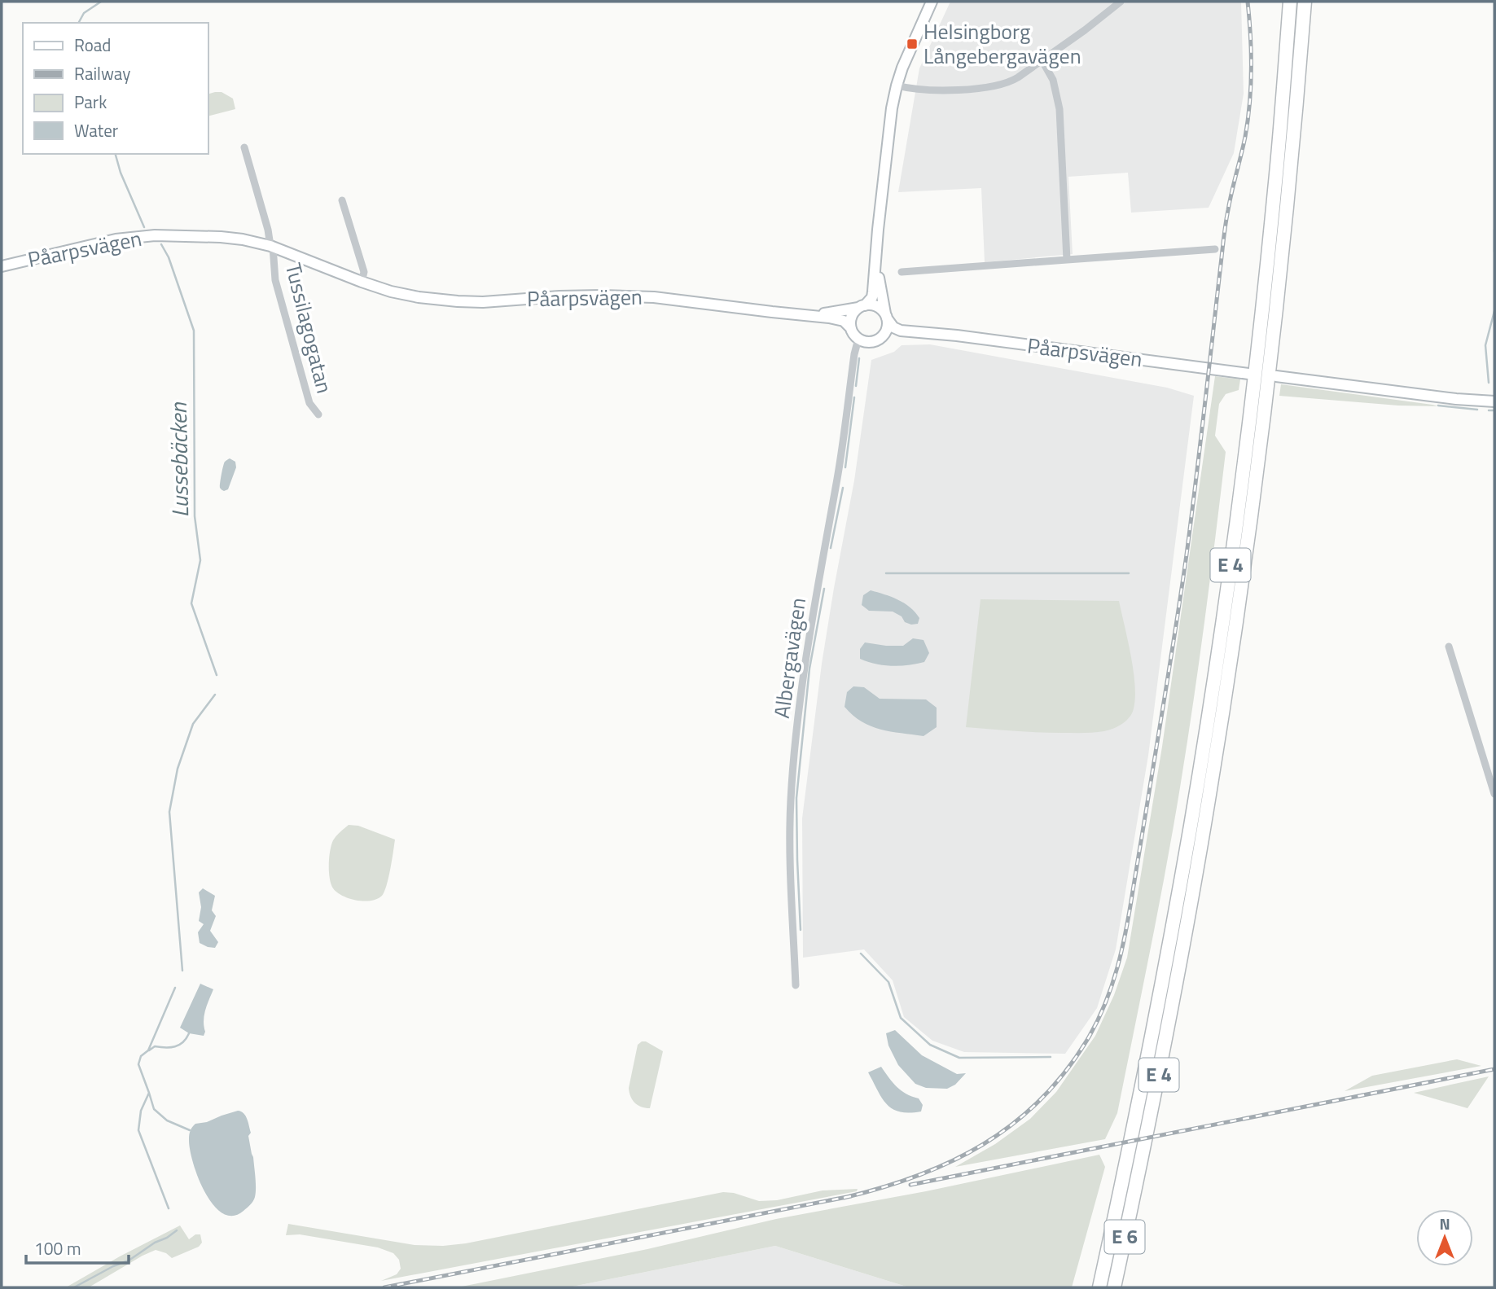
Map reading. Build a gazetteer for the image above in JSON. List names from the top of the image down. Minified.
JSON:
{"streets":{"highway":["E 4","E 6"],"street":["Påarpsvägen","Tussilagogatan","Albergavägen"]},"crossings":[["Påarpsvägen","Tussilagogatan"],["Påarpsvägen","Albergavägen"],["E 4","E 6"]],"water":["Lussebäcken"],"places":{"transit":["Helsingborg Långebergavägen"]},"legend":["Road","Railway","Park","Water"],"scale_bar":"100 m","north":"top"}
